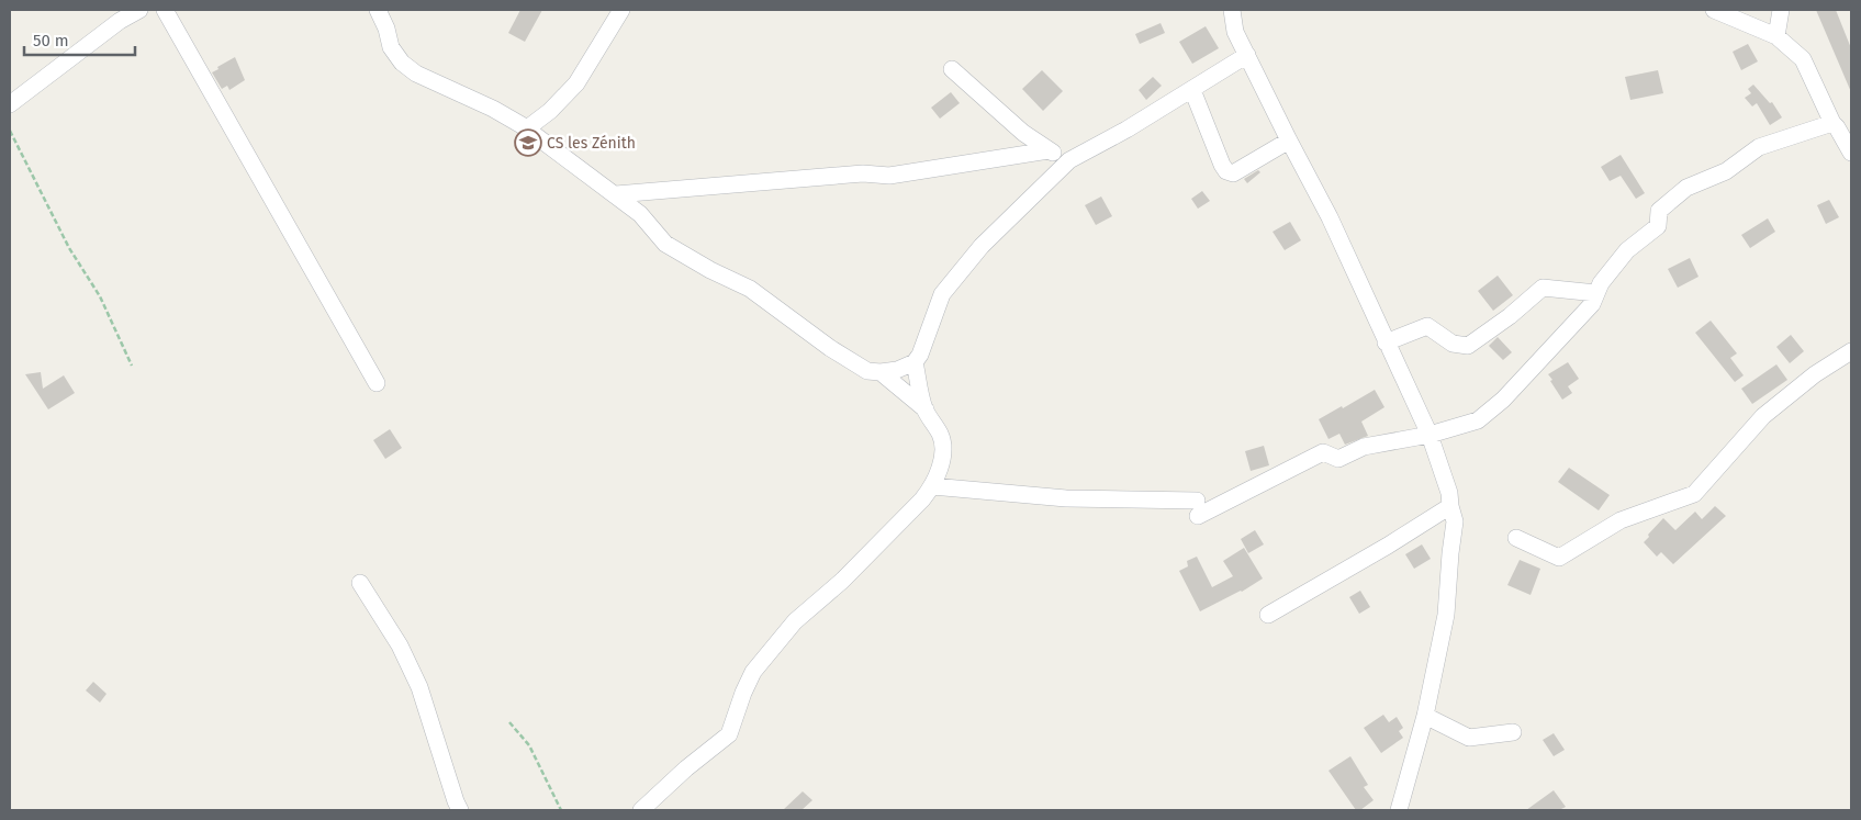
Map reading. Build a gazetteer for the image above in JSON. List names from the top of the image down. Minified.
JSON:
{"places":{"school or university":["CS les Zénith"]},"scale_bar":"50 m"}
